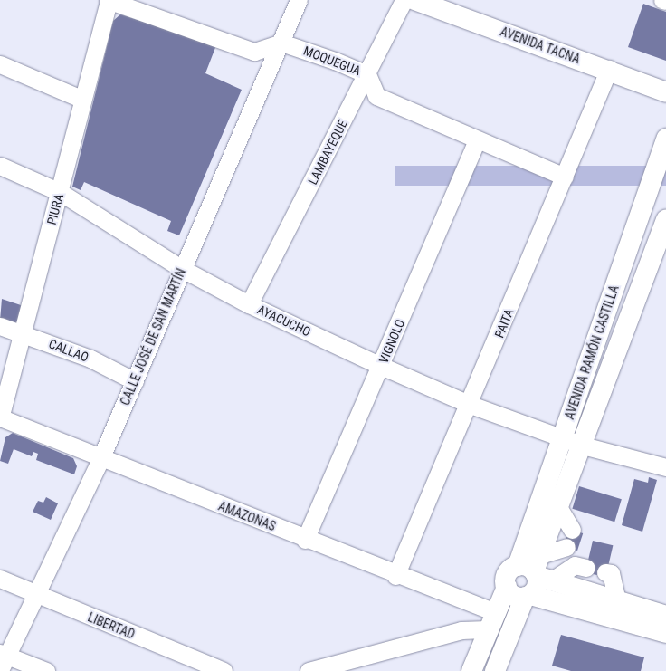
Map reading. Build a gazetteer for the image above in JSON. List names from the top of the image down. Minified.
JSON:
{"streets":{"main road":["AVENIDA TACNA","AVENIDA RAMÓN CASTILLA"],"street":["MOQUEGUA","LAMBAYEQUE","PIURA","AYACUCHO","PAITA","CALLE JOSÉ DE SAN MARTÍN","VIGNOLO","CALLAO","AMAZONAS","LIBERTAD"]},"crossings":[["AVENIDA TACNA","PAITA"],["MOQUEGUA","LAMBAYEQUE"],["MOQUEGUA","PAITA"],["MOQUEGUA","CALLE JOSÉ DE SAN MARTÍN"],["MOQUEGUA","VIGNOLO"],["LAMBAYEQUE","AYACUCHO"],["PIURA","AYACUCHO"],["PIURA","CALLAO"],["PIURA","AMAZONAS"],["AYACUCHO","PAITA"],["AYACUCHO","CALLE JOSÉ DE SAN MARTÍN"],["AYACUCHO","VIGNOLO"],["AYACUCHO","AVENIDA RAMÓN CASTILLA"],["PAITA","AMAZONAS"],["CALLE JOSÉ DE SAN MARTÍN","CALLAO"],["CALLE JOSÉ DE SAN MARTÍN","AMAZONAS"],["CALLE JOSÉ DE SAN MARTÍN","LIBERTAD"],["VIGNOLO","AMAZONAS"]]}
